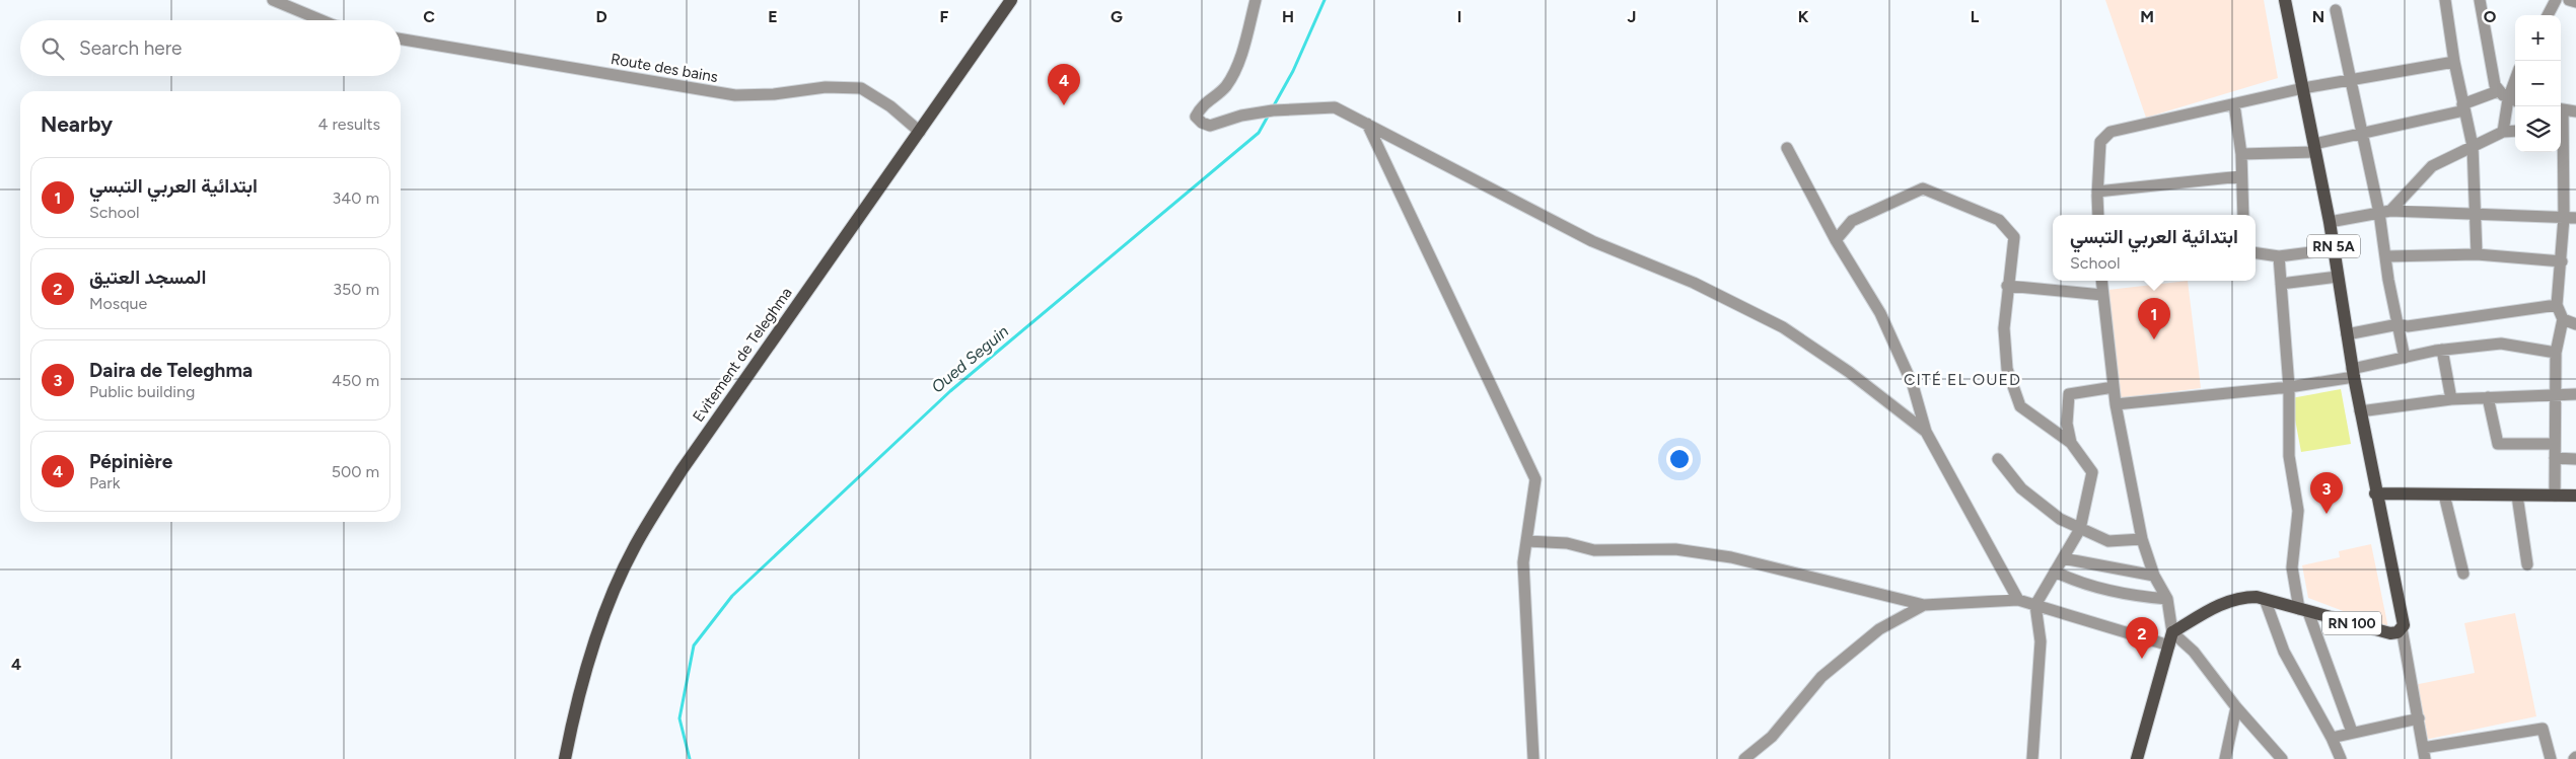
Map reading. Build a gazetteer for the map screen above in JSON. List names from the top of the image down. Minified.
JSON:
{"streets":{"main road":["RN 5A","Evitement de Teleghma","RN 100"],"street":["Route des bains"]},"crossings":[["Route des bains","Evitement de Teleghma"],["RN 5A","RN 100"]],"districts":["CITÉ EL OUED"],"water":["Oued Seguin"],"page":{"map_buttons":["+","−"],"search":"Search here","pins":["4","1","3","2"],"heading":["Nearby","4 results"],"list":[{"mark":"1","name":"ابتدائية العربي التبسي","note":"School","value":"340 m"},{"mark":"2","name":"المسجد العتيق","note":"Mosque","value":"350 m"},{"mark":"3","name":"Daira de Teleghma","note":"Public building","value":"450 m"},{"mark":"4","name":"Pépinière","note":"Park","value":"500 m"}],"popup":["ابتدائية العربي التبسي","School"]},"grid":{"columns":["C","D","E","F","G","H","I","J","K","L","M","N","O"],"rows":["4"]}}
